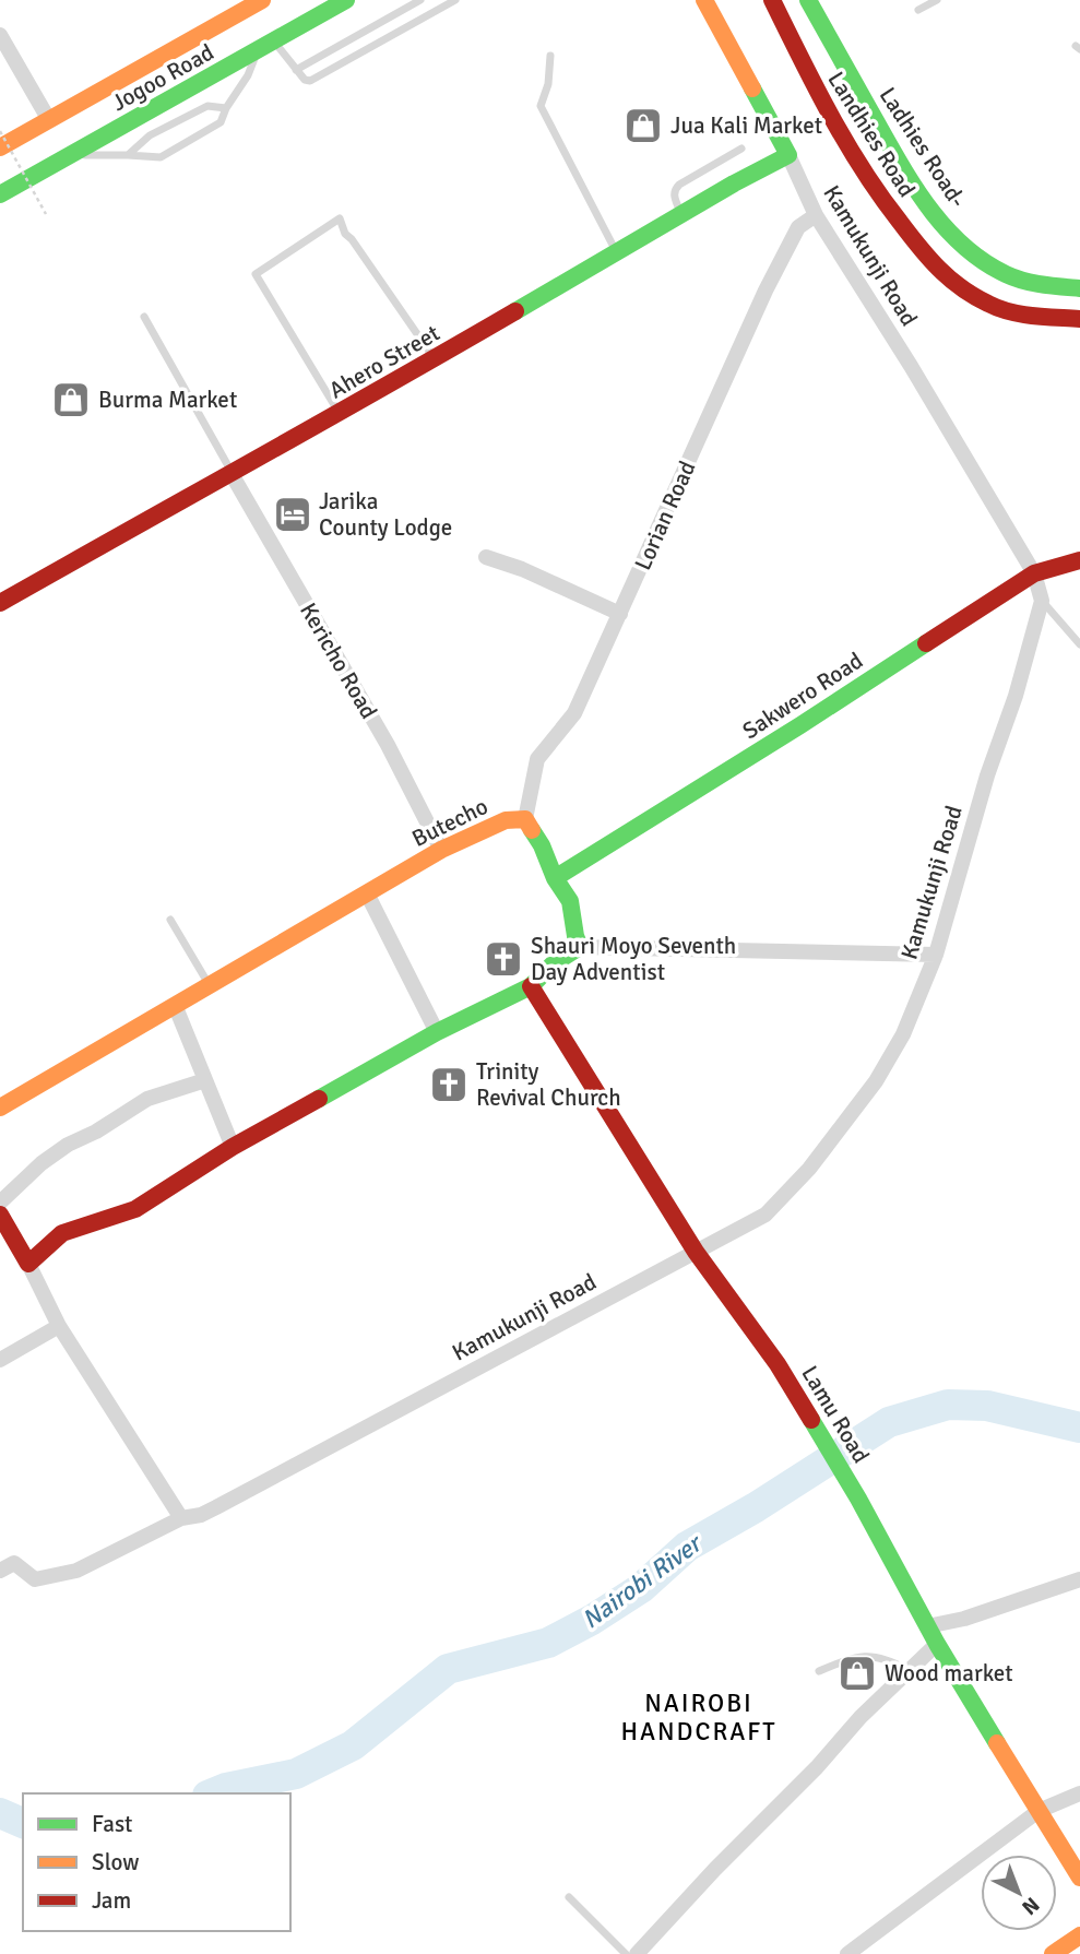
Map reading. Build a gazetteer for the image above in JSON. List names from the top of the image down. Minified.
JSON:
{"streets":{"street":["Jogoo Road","Landhies Road","Ladhies Road-","Kamukunji Road","Ahero Street","Lorian Road","Kericho Road","Sakwero Road","Butecho","Lamu Road"]},"crossings":[["Kamukunji Road","Ahero Street"],["Kamukunji Road","Lorian Road"],["Kamukunji Road","Sakwero Road"],["Kamukunji Road","Lamu Road"],["Ahero Street","Kericho Road"],["Lorian Road","Butecho"],["Kericho Road","Butecho"],["Sakwero Road","Butecho"]],"districts":["NAIROBI HANDCRAFT"],"water":["Nairobi River"],"places":{"shop":["Jua Kali Market","Burma Market","Wood market"],"hotel":["Jarika County Lodge"],"church":["Shauri Moyo Seventh Day Adventist","Trinity Revival Church"]},"legend":["Fast","Slow","Jam"],"north":"bottom right"}
